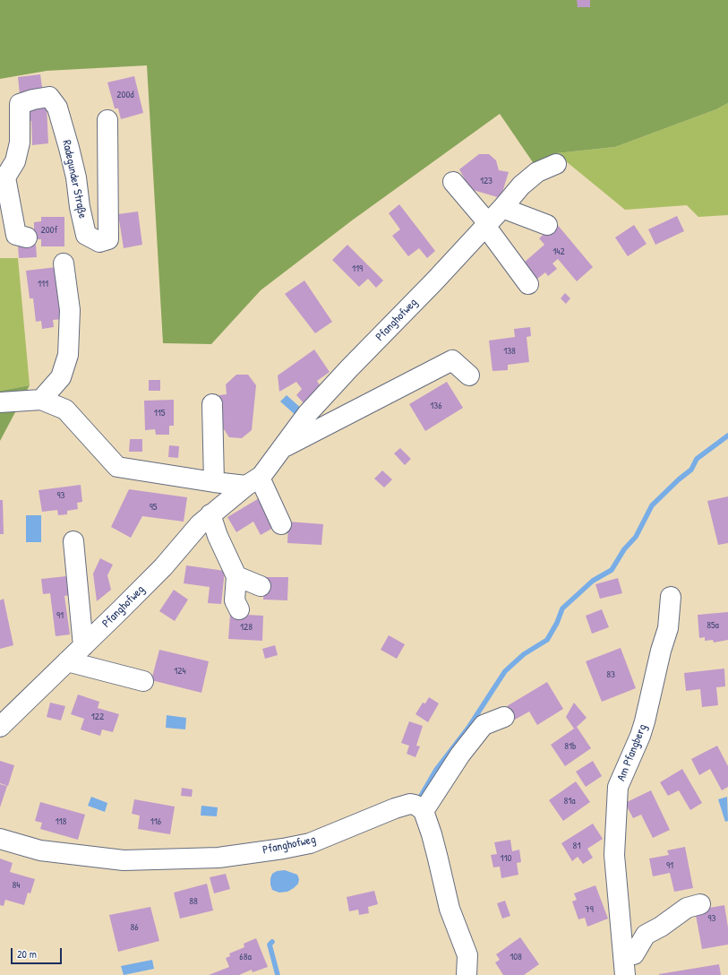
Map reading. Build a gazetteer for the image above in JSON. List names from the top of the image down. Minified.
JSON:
{"streets":{"street":["Radegunder Straße","Pfanghofweg","Am Pfangberg"]},"house_numbers":["200d","123","200f","142","119","111","138","136","115","93","95","91","85a","128","124","83","122","81b","81a","118","116","81","110","91","84","88","79","93","86","68a","108"],"scale_bar":"20 m"}
